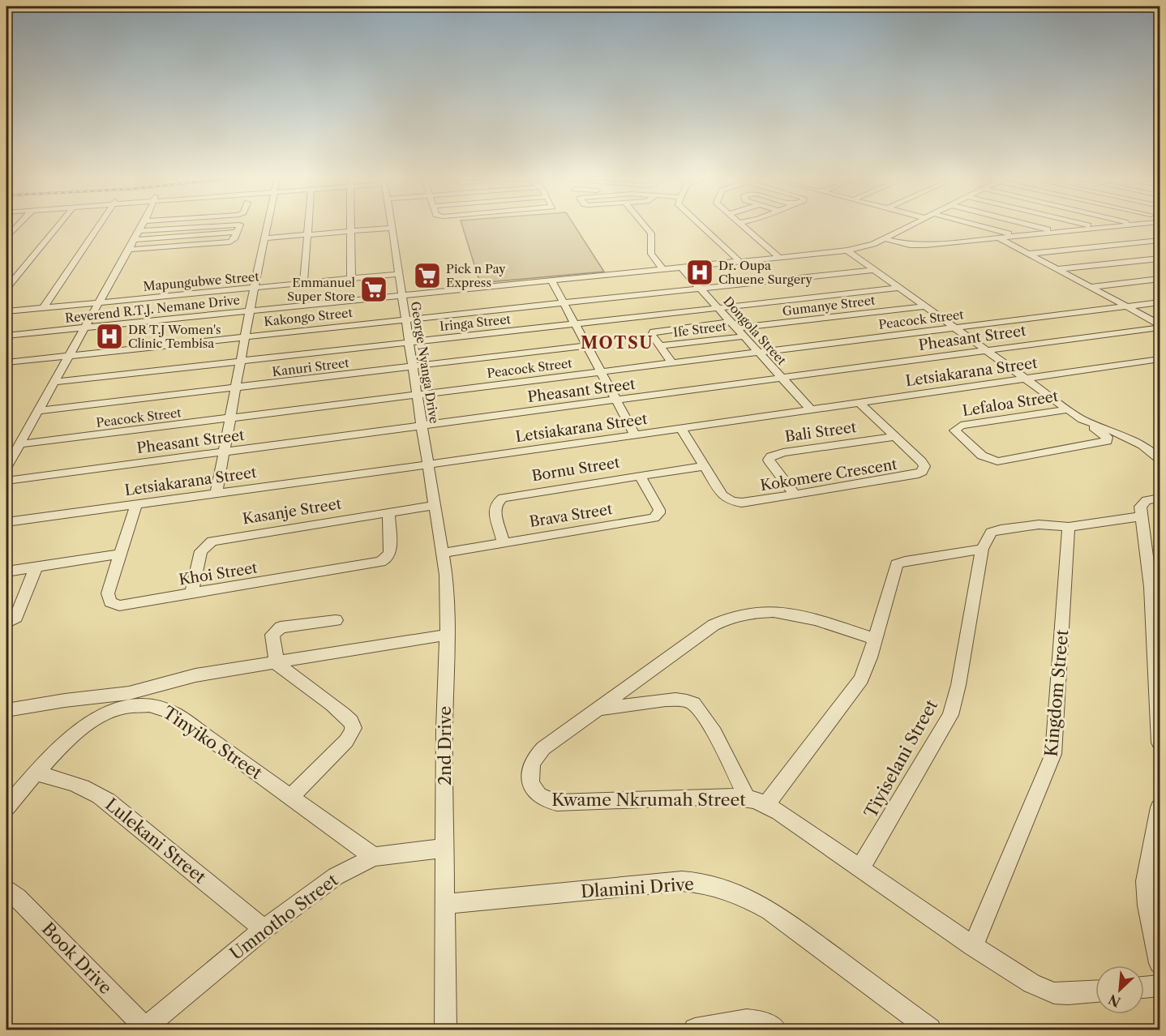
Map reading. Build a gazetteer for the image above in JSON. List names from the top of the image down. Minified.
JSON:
{"streets":{"street":["Mapungubwe Street","Gumanye Street","Reverend R.T.J. Nemane Drive","Kakongo Street","Peacock Street","Iringa Street","Ife Street","Dongola Street","Pheasant Street","George Nyanga Drive","Kanuri Street","Letsiakarana Street","Lefaloa Street","Bali Street","Bornu Street","Kokomere Crescent","Kasanje Street","Brava Street","Khoi Street","Kingdom Street","Tinyiko Street","2nd Drive","Tiyiselani Street","Kwame Nkrumah Street","Lulekani Street","Dlamini Drive","Umnotho Street","Book Drive"]},"crossings":[["Mapungubwe Street","George Nyanga Drive"],["Gumanye Street","Dongola Street"],["Reverend R.T.J. Nemane Drive","Dongola Street"],["Reverend R.T.J. Nemane Drive","George Nyanga Drive"],["Kakongo Street","Dongola Street"],["Kakongo Street","George Nyanga Drive"],["Peacock Street","Dongola Street"],["Peacock Street","George Nyanga Drive"],["Iringa Street","Dongola Street"],["Iringa Street","George Nyanga Drive"],["Ife Street","Dongola Street"],["Dongola Street","Pheasant Street"],["Dongola Street","Letsiakarana Street"],["Pheasant Street","George Nyanga Drive"],["George Nyanga Drive","Kanuri Street"],["George Nyanga Drive","Letsiakarana Street"],["George Nyanga Drive","2nd Drive"],["Letsiakarana Street","Kokomere Crescent"],["Letsiakarana Street","Khoi Street"],["Letsiakarana Street","2nd Drive"],["Bali Street","Kokomere Crescent"],["Bornu Street","Kokomere Crescent"],["Bornu Street","Brava Street"],["Kasanje Street","Khoi Street"],["Kasanje Street","2nd Drive"],["Brava Street","2nd Drive"],["Kingdom Street","Kwame Nkrumah Street"],["Tinyiko Street","Lulekani Street"],["Tinyiko Street","Umnotho Street"],["2nd Drive","Dlamini Drive"],["2nd Drive","Umnotho Street"],["Tiyiselani Street","Kwame Nkrumah Street"],["Lulekani Street","Umnotho Street"],["Umnotho Street","Book Drive"]],"districts":["MOTSU"],"places":{"hospital":["Dr. Oupa Chuene Surgery","DR T.J Women's Clinic Tembisa"],"supermarket":["Pick n Pay Express","Emmanuel Super Store"]},"north":"bottom left"}
